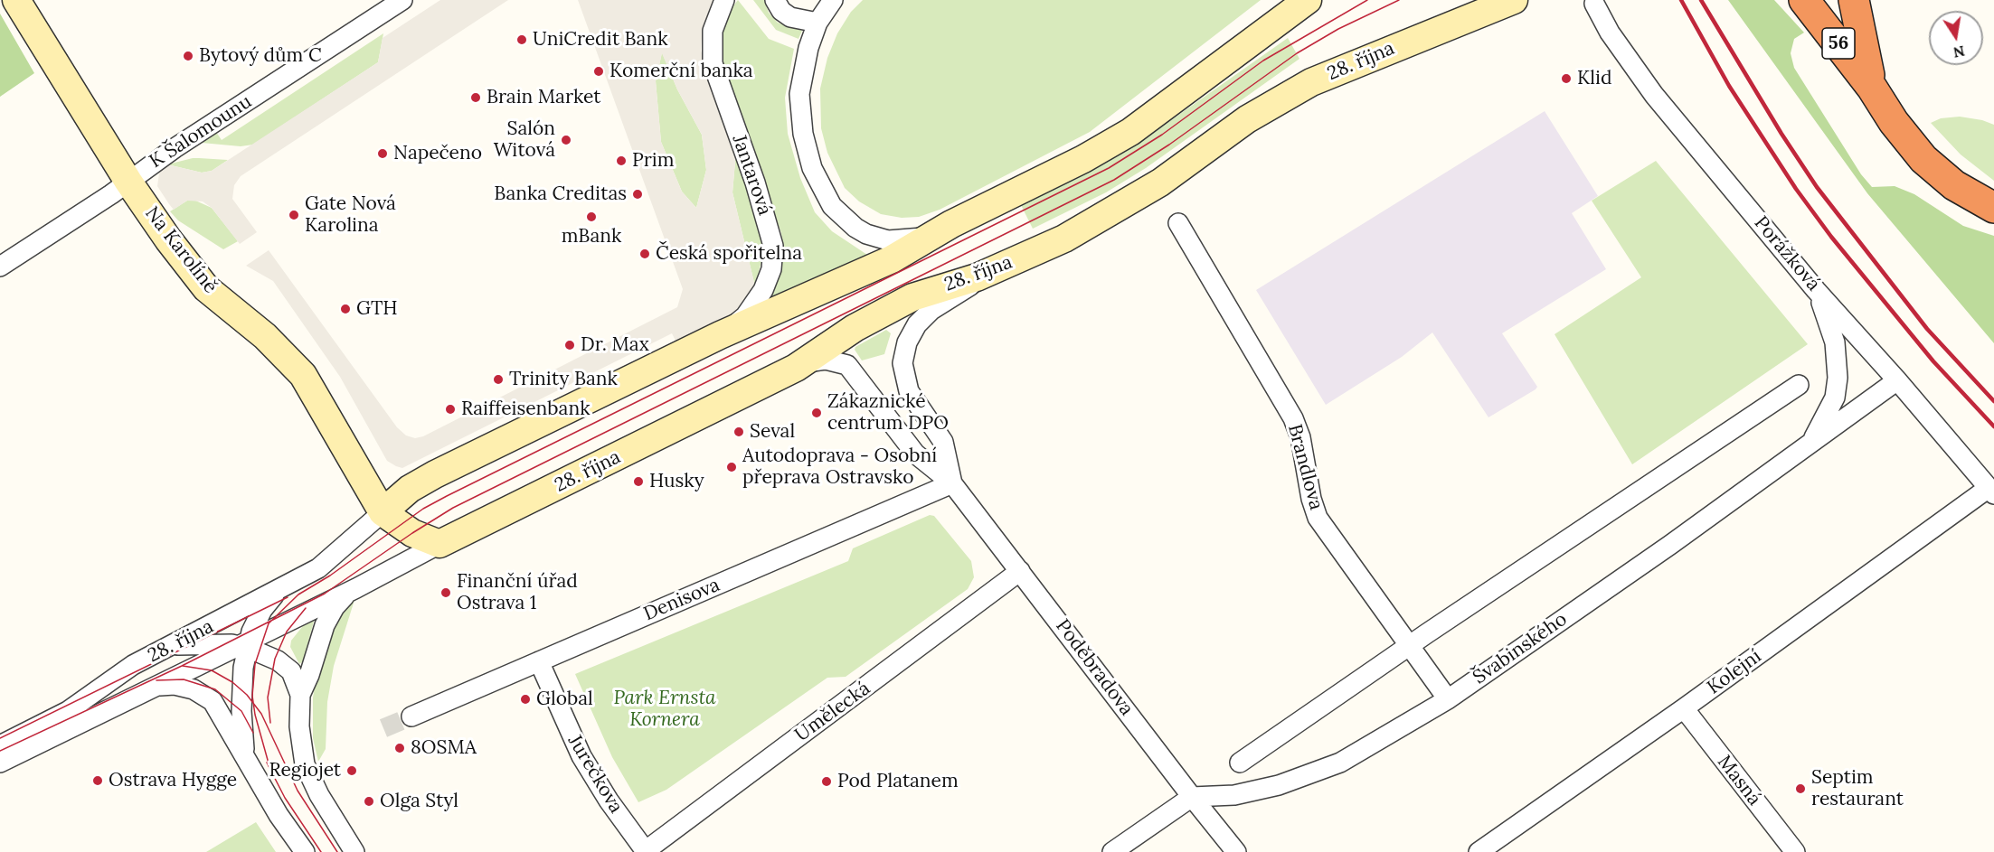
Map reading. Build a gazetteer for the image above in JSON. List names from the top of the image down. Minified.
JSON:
{"streets":{"highway":["56"],"street":["28. října","K Šalomounu","Jantarová","Na Karolíně","Porážková","Brandlova","Denisova","Švabinského","Poděbradova","Kolejní","Umělecká","Jurečkova","Masná"]},"crossings":[["28. října","Jantarová"],["28. října","Na Karolíně"],["28. října","Poděbradova"],["K Šalomounu","Na Karolíně"],["Porážková","Švabinského"],["Porážková","Kolejní"],["Brandlova","Švabinského"],["Denisova","Poděbradova"],["Denisova","Jurečkova"],["Švabinského","Poděbradova"],["Poděbradova","Umělecká"],["Kolejní","Masná"],["Umělecká","Jurečkova"]],"parks":["Park Ernsta Kornera"],"places":["UniCredit Bank","Bytový dům C","Komerční banka","Klid","Brain Market","Salón Witová","Napečeno","Prim","Banka Creditas","Gate Nová Karolina","mBank","Česká spořitelna","GTH","Dr. Max","Trinity Bank","Raiffeisenbank","Zákaznické centrum DPO","Seval","Autodoprava - Osobní přeprava Ostravsko","Husky","Finanční úřad Ostrava 1","Global","8OSMA","Regiojet","Ostrava Hygge","Pod Platanem","Septim restaurant","Olga Styl"],"north":"bottom"}
